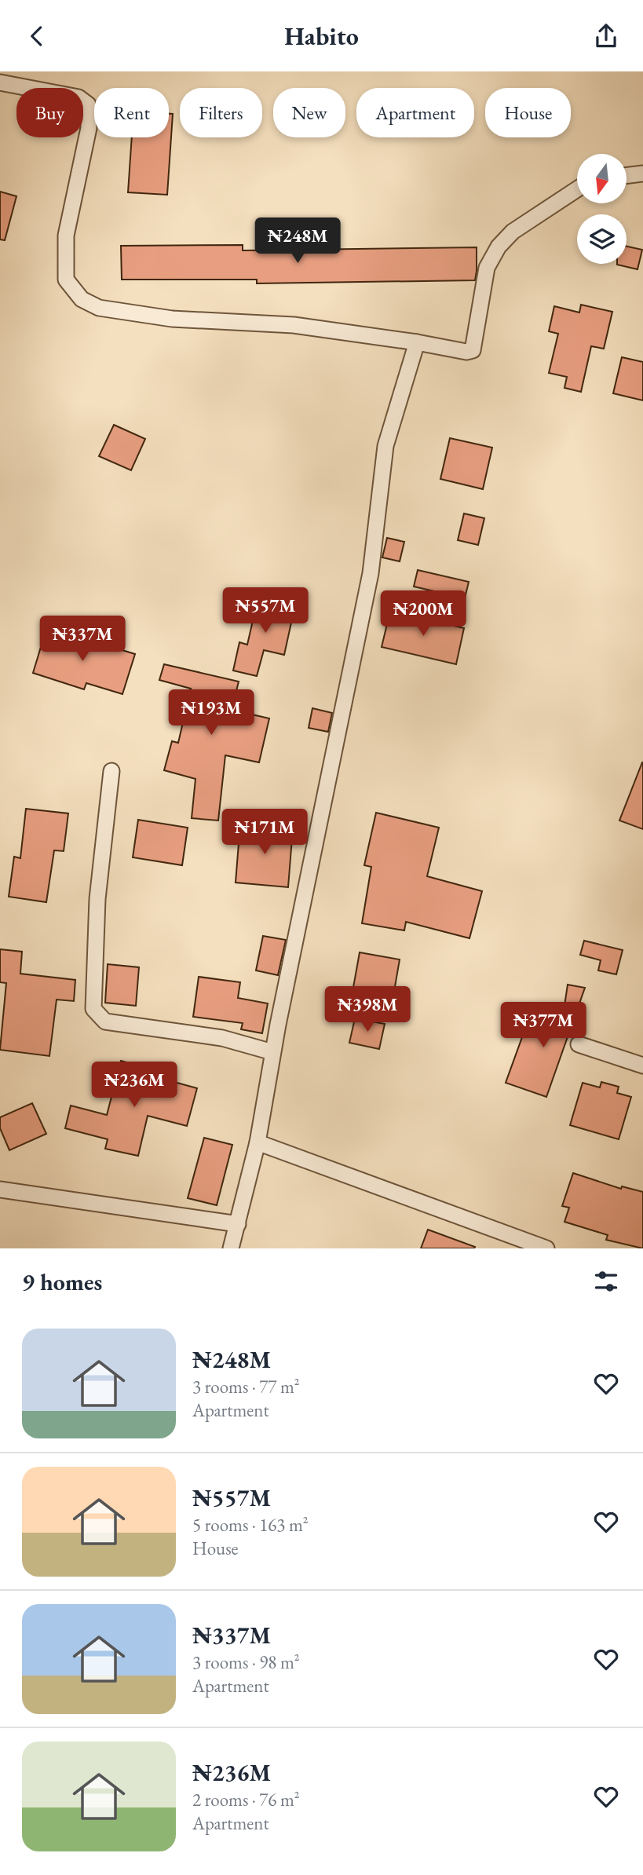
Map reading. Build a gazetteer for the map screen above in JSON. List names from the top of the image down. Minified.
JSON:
{"north":"bottom","page":{"header":"Habito","chip":["Buy","Rent","Filters","New","Apartment","House"],"price":["₦248M","₦557M","₦200M","₦337M","₦193M","₦171M","₦398M","₦377M","₦236M"],"heading":"9 homes","list":[{"name":"₦248M","note":"3 rooms · 77 m² · Apartment"},{"name":"₦557M","note":"5 rooms · 163 m² · House"},{"name":"₦337M","note":"3 rooms · 98 m² · Apartment"},{"name":"₦236M","note":"2 rooms · 76 m² · Apartment"}]}}
